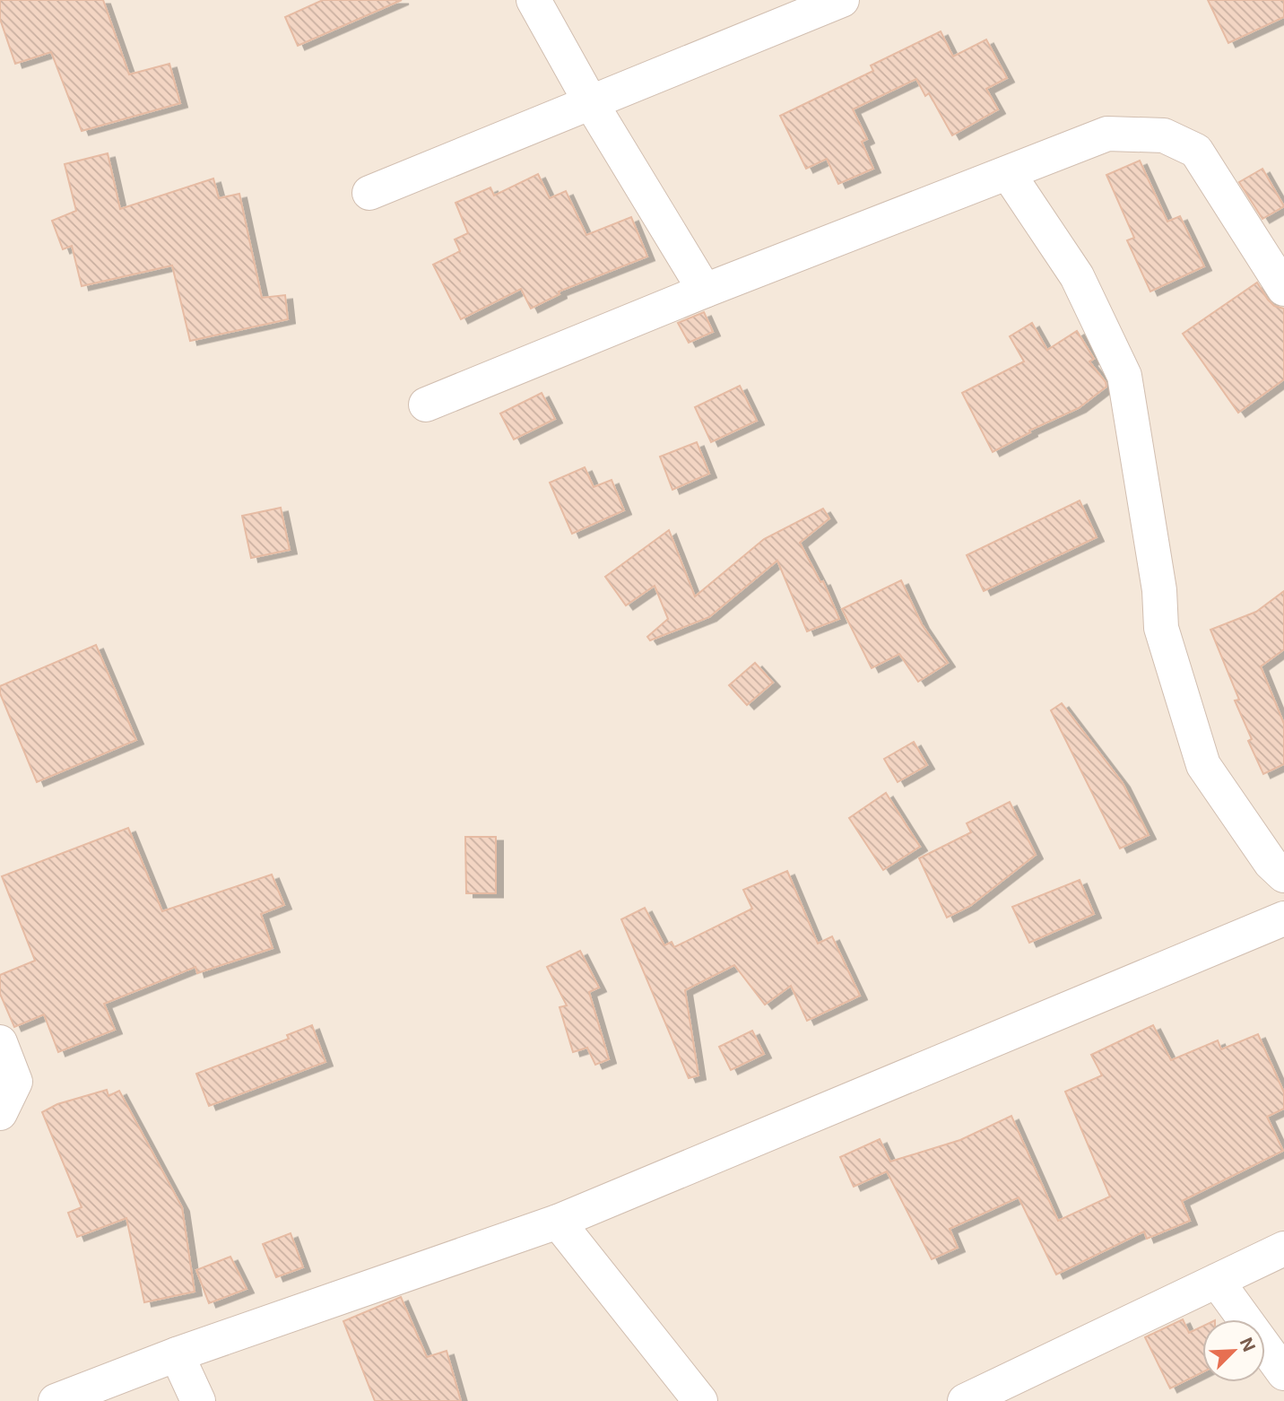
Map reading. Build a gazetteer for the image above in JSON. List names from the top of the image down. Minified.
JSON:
{"north":"top right"}
